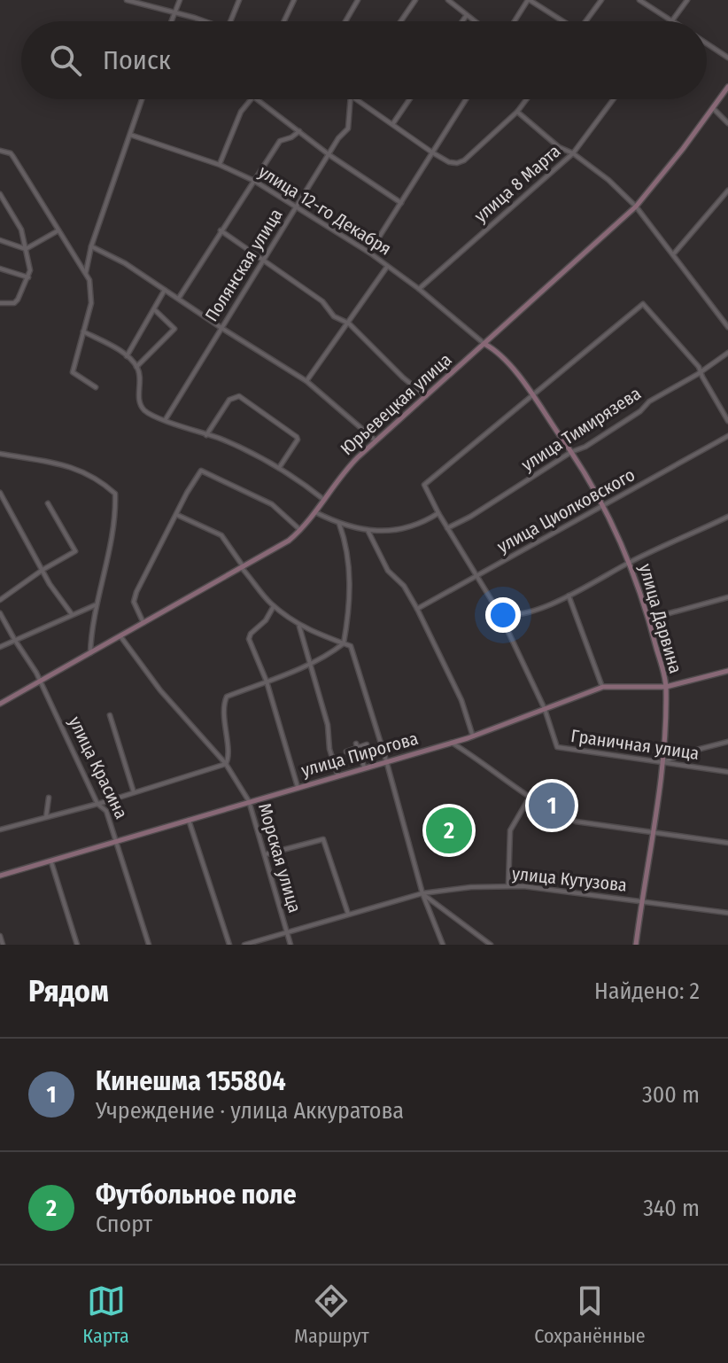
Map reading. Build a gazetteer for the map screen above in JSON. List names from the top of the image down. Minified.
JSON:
{"streets":{"street":["улица 8 Марта","улица 12-го Декабря","Полянская улица","Юрьевецкая улица","улица Тимирязева","улица Циолковского","улица Дарвина","Граничная улица","улица Пирогова","улица Красина","Морская улица","улица Кутузова"]},"crossings":[["улица 8 Марта","улица 12-го Декабря"],["улица 12-го Декабря","Полянская улица"],["улица 12-го Декабря","Юрьевецкая улица"],["улица 12-го Декабря","улица Дарвина"],["Юрьевецкая улица","улица Дарвина"],["Юрьевецкая улица","улица Красина"],["Юрьевецкая улица","Морская улица"],["улица Тимирязева","улица Дарвина"],["улица Тимирязева","Граничная улица"],["улица Циолковского","улица Дарвина"],["улица Циолковского","Граничная улица"],["улица Дарвина","Граничная улица"],["улица Дарвина","улица Пирогова"],["улица Дарвина","улица Кутузова"],["Граничная улица","улица Пирогова"],["улица Пирогова","улица Красина"],["улица Пирогова","Морская улица"],["Морская улица","улица Кутузова"]],"page":{"search":"Поиск","pins":["1","2"],"heading":["Рядом","Найдено: 2"],"list":[{"mark":"1","name":"Кинешма 155804","note":"Учреждение · улица Аккуратова","value":"300 m"},{"mark":"2","name":"Футбольное поле","note":"Спорт","value":"340 m"}],"nav":["Карта","Маршрут","Сохранённые"]}}
